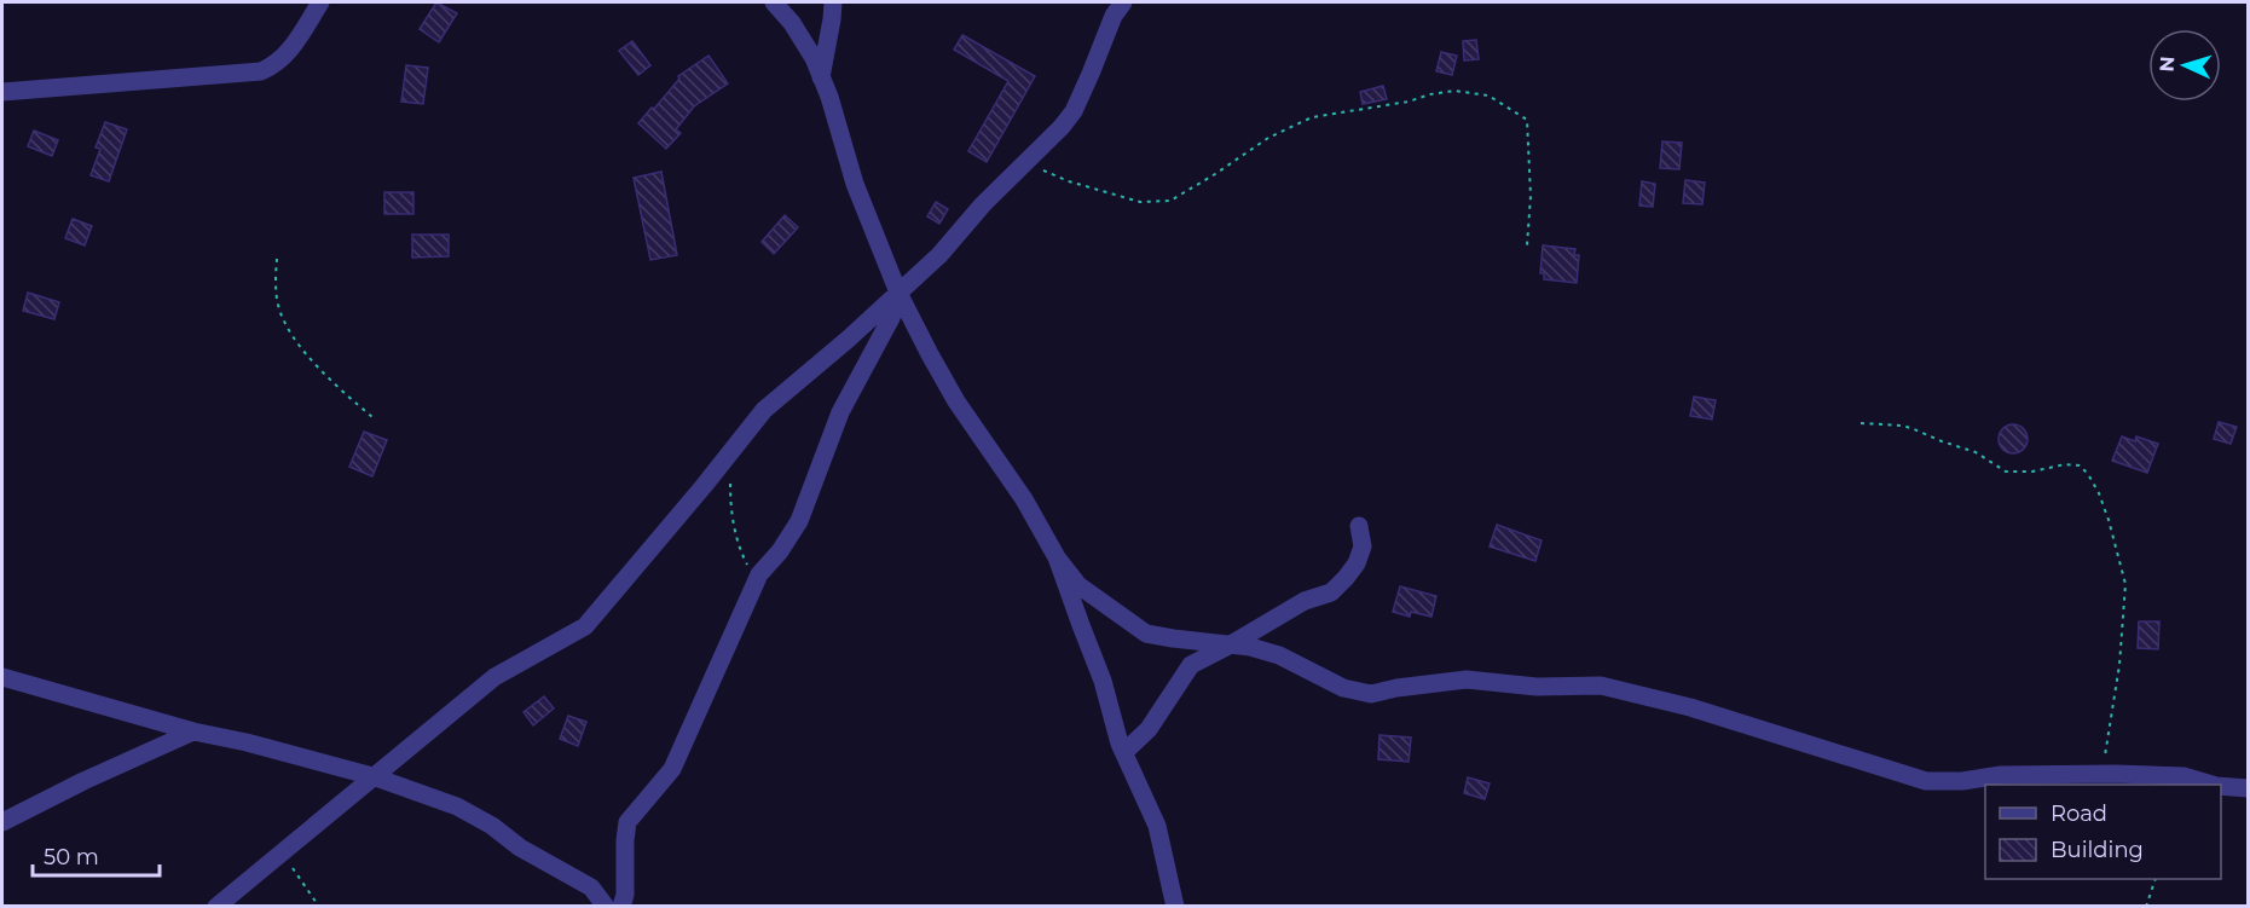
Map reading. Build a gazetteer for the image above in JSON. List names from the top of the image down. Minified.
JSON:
{"legend":["Road","Building"],"scale_bar":"50 m","north":"left"}
